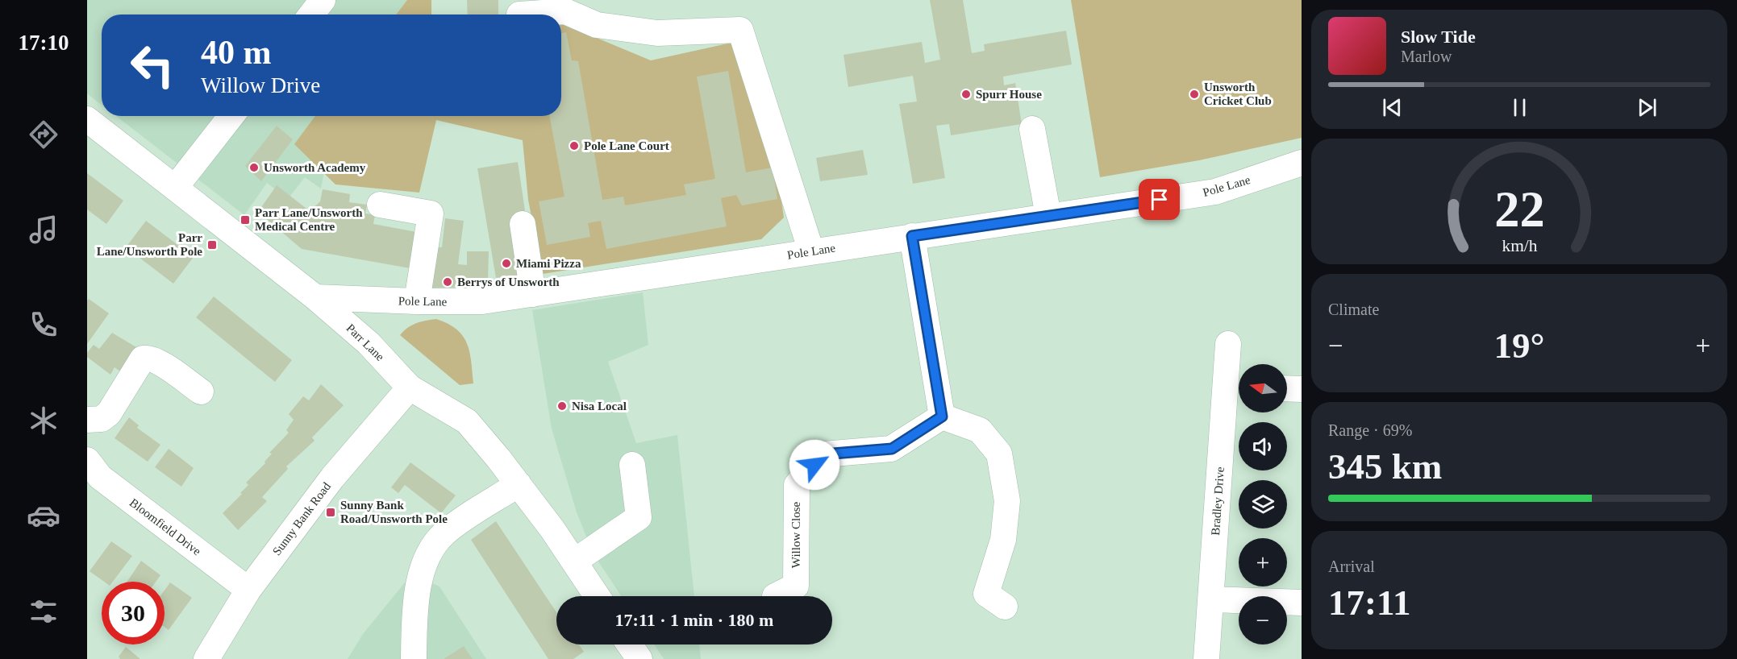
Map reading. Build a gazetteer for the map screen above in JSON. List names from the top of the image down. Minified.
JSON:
{"streets":{"street":["Pole Lane","Parr Lane","Bradley Drive","Sunny Bank Road","Bloomfield Drive","Willow Close"]},"crossings":[["Pole Lane","Parr Lane"],["Parr Lane","Sunny Bank Road"],["Sunny Bank Road","Bloomfield Drive"]],"places":{"other":["Spurr House","Unsworth Cricket Club","Pole Lane Court","Unsworth Academy","Miami Pizza","Berrys of Unsworth","Nisa Local"],"transit":["Parr Lane/Unsworth Medical Centre","Parr Lane/Unsworth Pole","Sunny Bank Road/Unsworth Pole"]},"north":"left","page":{"tabs":"17:10","turn":["40 m","Willow Drive"],"song":["Slow Tide","Marlow"],"tile":["Climate",["Range · 69%","345 km"],["Arrival","17:11"]],"heat":["−","19°","+"],"map_buttons":["+","−"],"limit":"30","trip":"17:11 · 1 min · 180 m","gauge":["22","km/h"]}}
